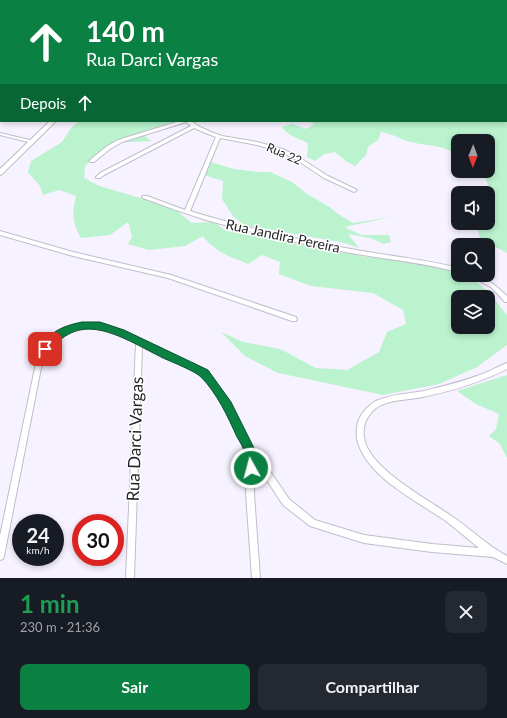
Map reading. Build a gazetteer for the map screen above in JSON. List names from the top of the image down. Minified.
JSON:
{"streets":{"street":["Rua 22","Rua Jandira Pereira","Rua Darci Vargas"]},"north":"bottom","page":{"turn":["140 m","Rua Darci Vargas"],"then":"Depois","speed":"24 km/h","limit":"30","heading":["1 min","230 m · 21:36"],"buttons":["Sair","Compartilhar"]}}
